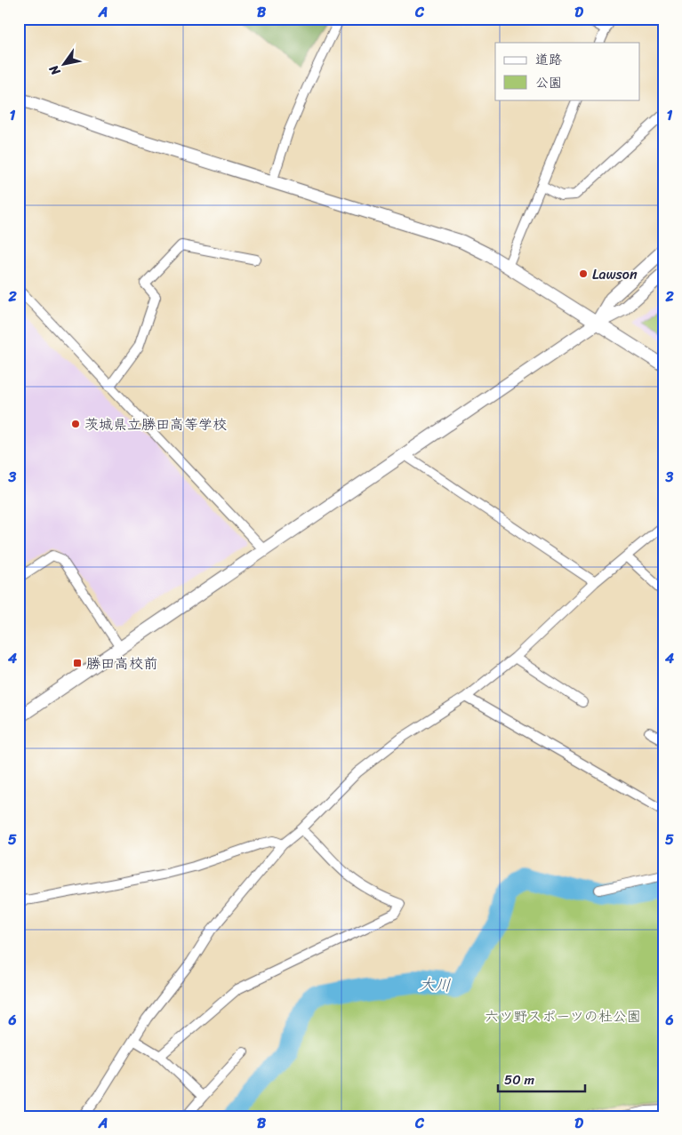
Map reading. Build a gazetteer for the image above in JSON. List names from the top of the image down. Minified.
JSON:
{"water":["大川"],"parks":["六ツ野スポーツの杜公園"],"places":{"other":["Lawson","茨城県立勝田高等学校"],"transit":["勝田高校前"]},"legend":["道路","公園"],"scale_bar":"50 m","north":"bottom left","grid":{"columns":["A","B","C","D"],"rows":["1","2","3","4","5","6"]}}
